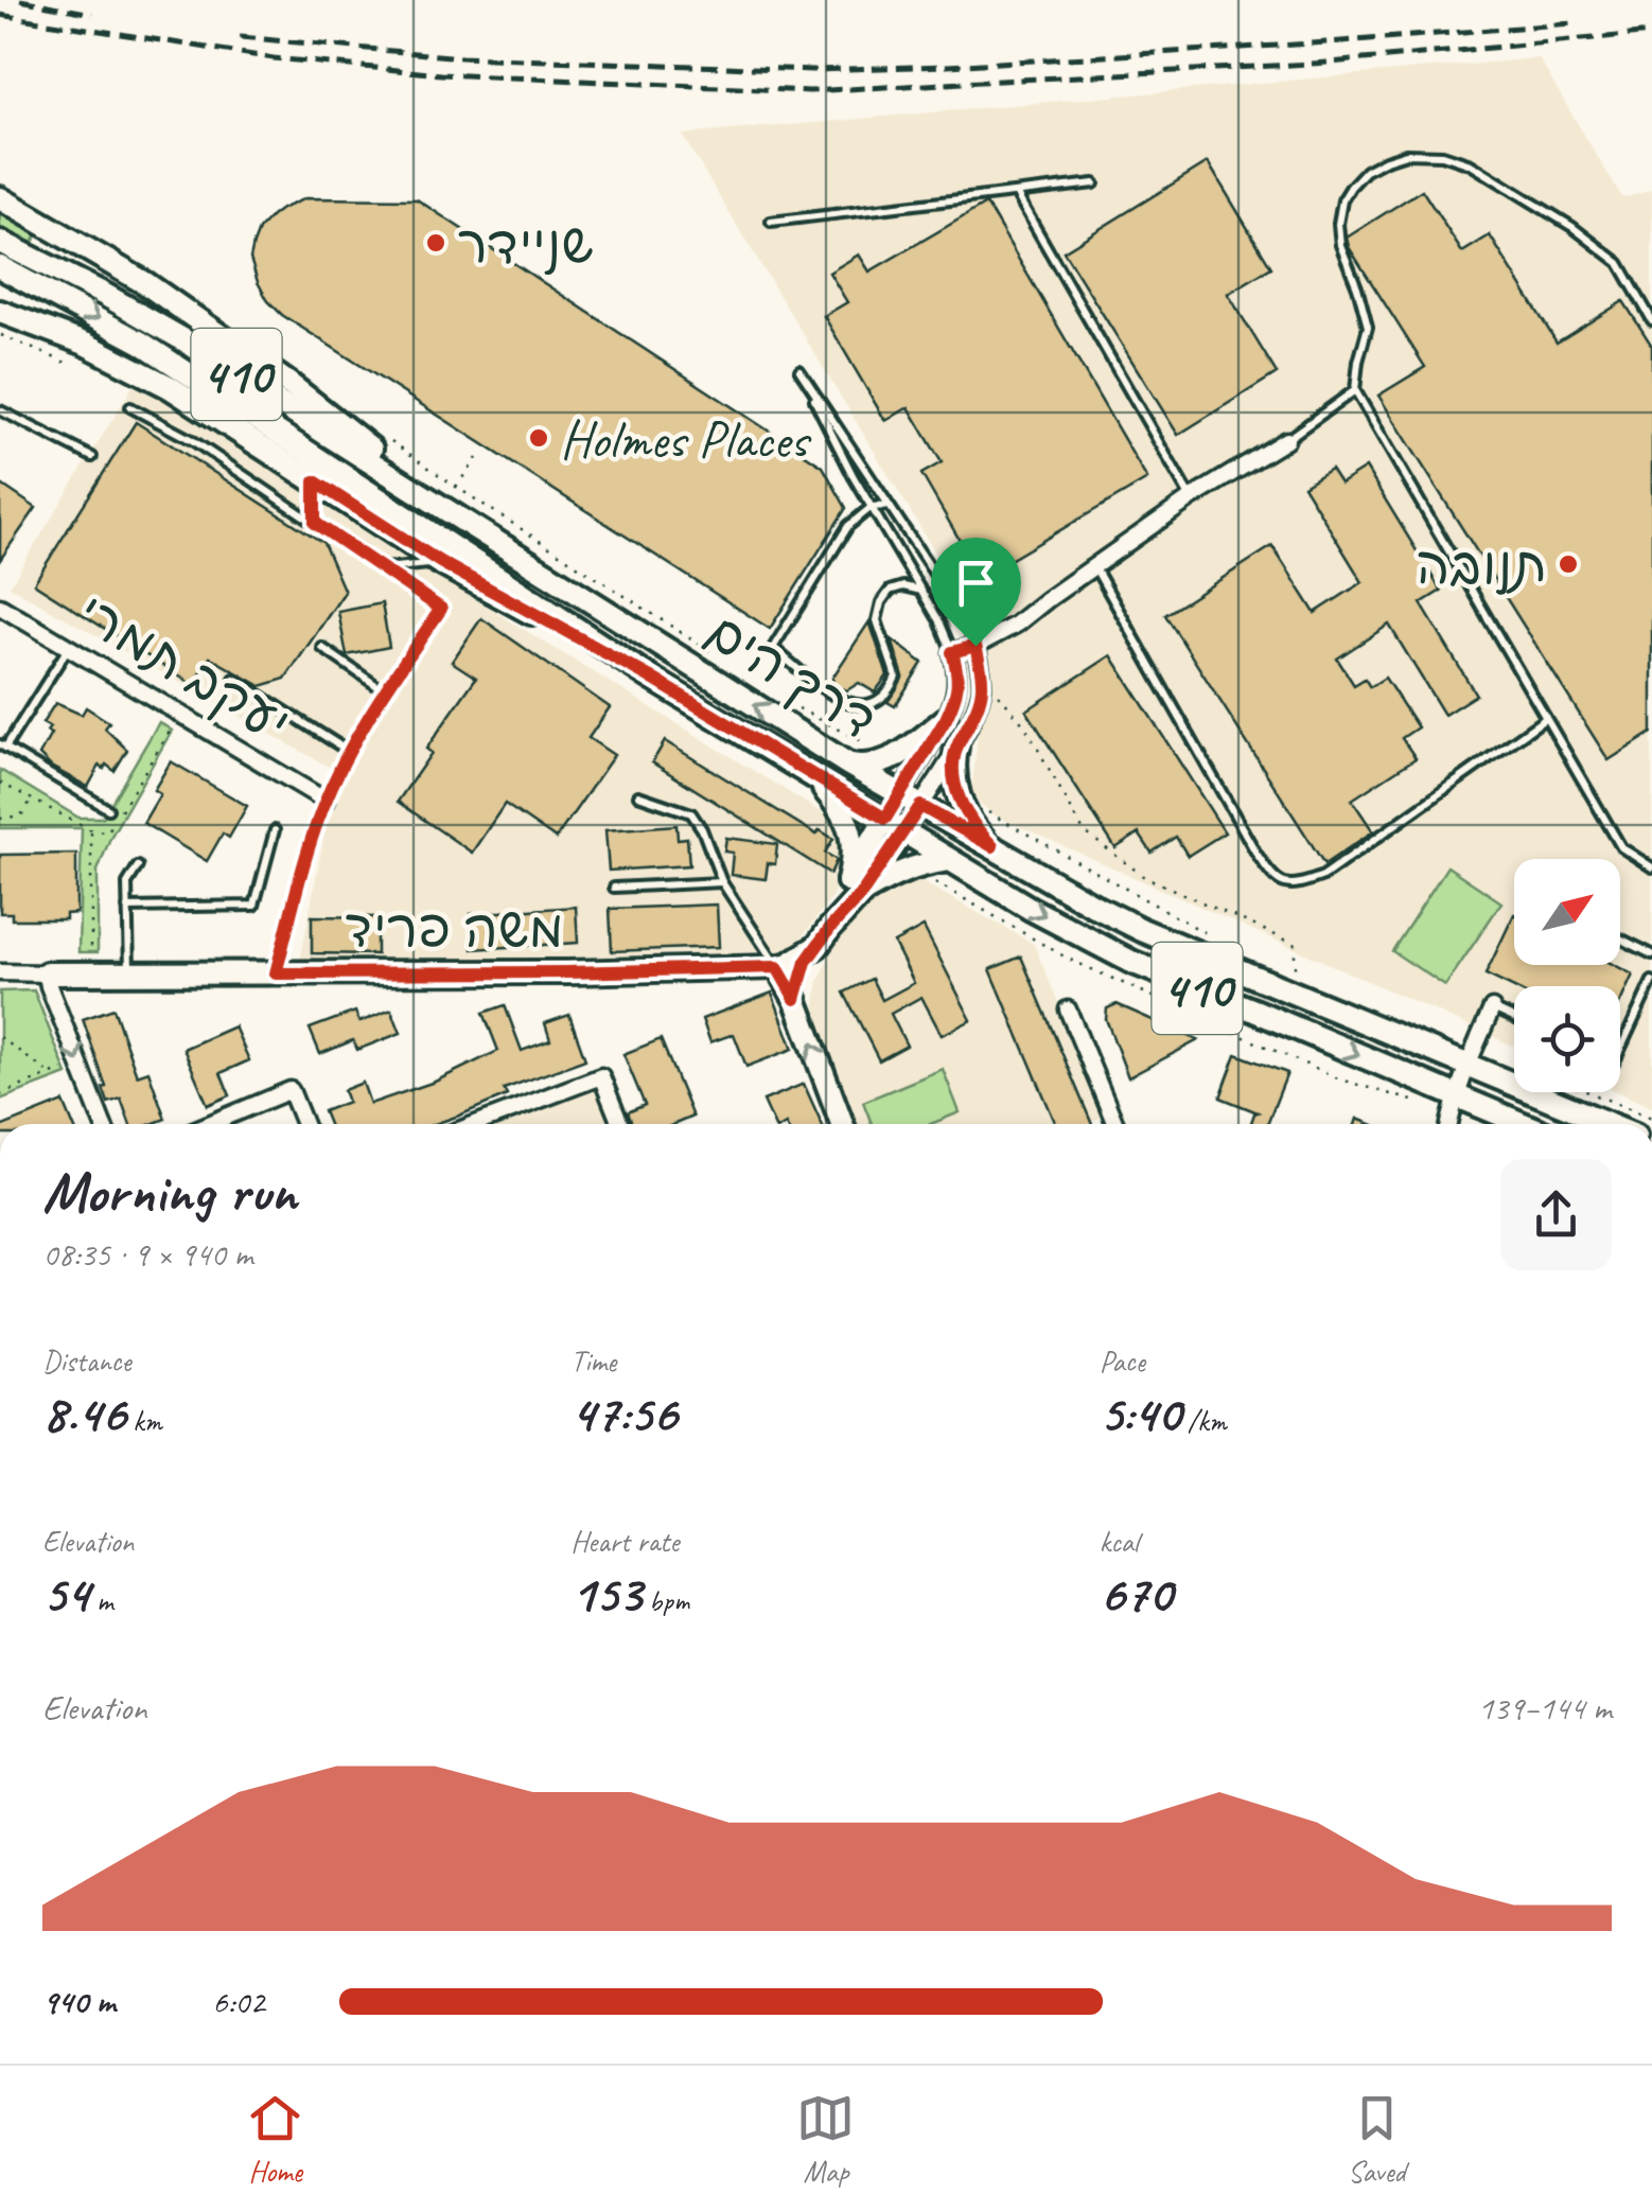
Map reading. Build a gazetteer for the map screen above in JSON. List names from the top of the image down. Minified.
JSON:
{"streets":{"main road":["410","דרך הים","משה פריד"],"street":["יעקב תמרי"]},"crossings":[["דרך הים","משה פריד"]],"places":["שניידר","Holmes Places","תנובה"],"north":"top right","page":{"heading":["Morning run","08:35 · 9 × 940 m"],"stats":[["Distance","8.46 km"],["Time","47:56"],["Pace","5:40 /km"],["Elevation","54 m"],["Heart rate","153 bpm"],["kcal","670"]],"chart":["Elevation","139–144 m"],"list":[{"name":"940 m","note":"6:02"}],"tabs":["Home","Map","Saved"]}}
